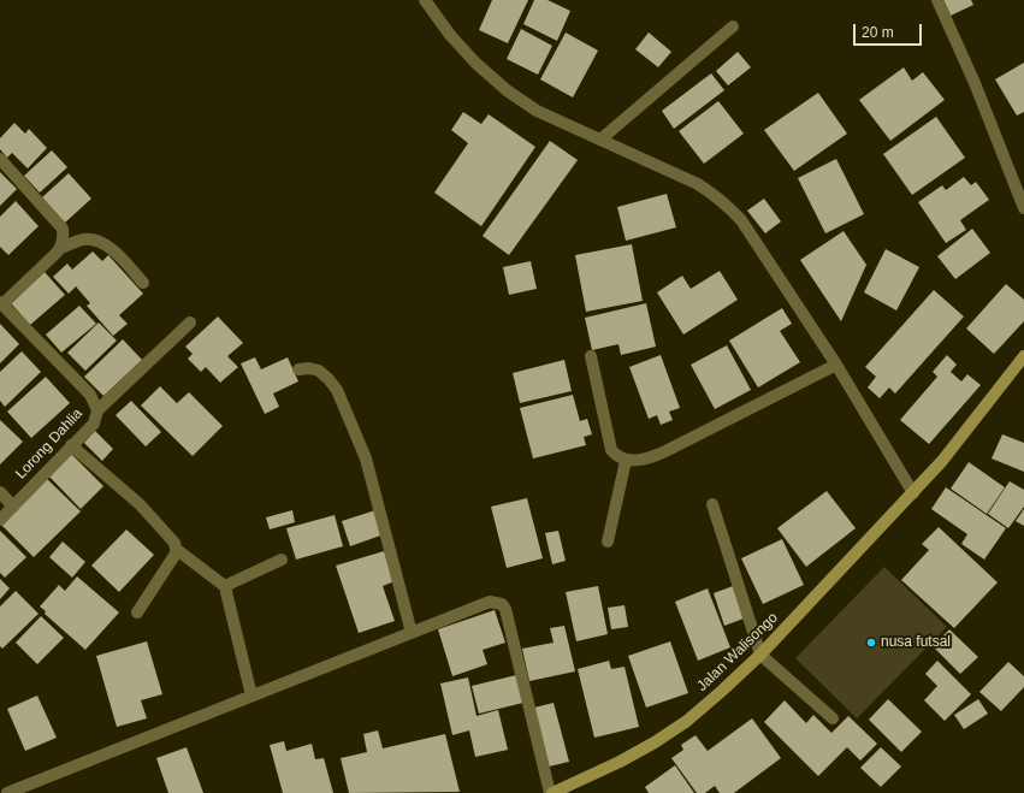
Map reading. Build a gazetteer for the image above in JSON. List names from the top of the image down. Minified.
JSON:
{"streets":{"street":["Lorong Dahlia","Jalan Walisongo"]},"places":["nusa futsal"],"scale_bar":"20 m"}
